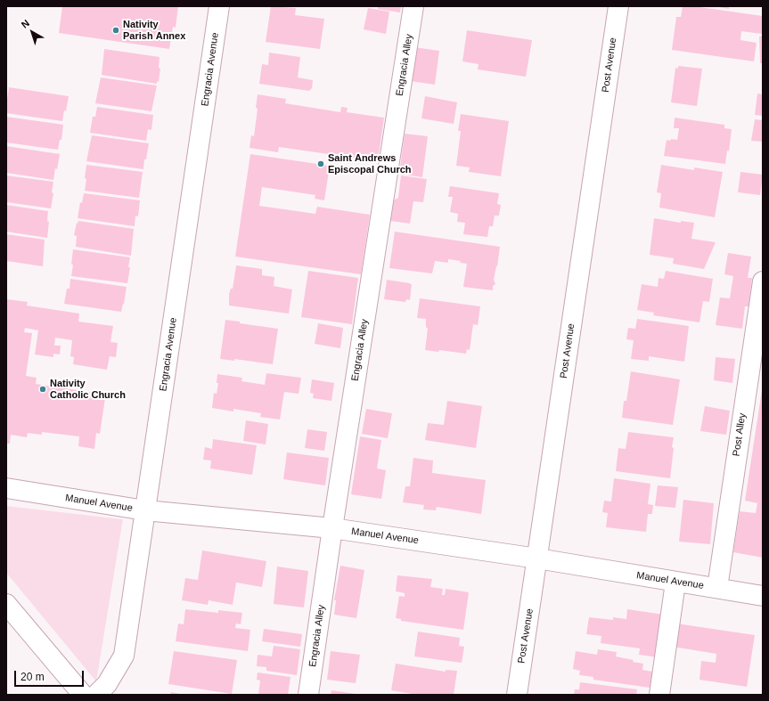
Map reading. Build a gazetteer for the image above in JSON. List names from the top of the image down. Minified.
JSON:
{"streets":{"street":["Engracia Alley","Post Avenue","Engracia Avenue","Post Alley","Manuel Avenue"]},"crossings":[["Engracia Alley","Manuel Avenue"],["Post Avenue","Manuel Avenue"],["Engracia Avenue","Manuel Avenue"],["Post Alley","Manuel Avenue"]],"places":["Nativity Parish Annex","Saint Andrews Episcopal Church","Nativity Catholic Church"],"scale_bar":"20 m","north":"top left"}
